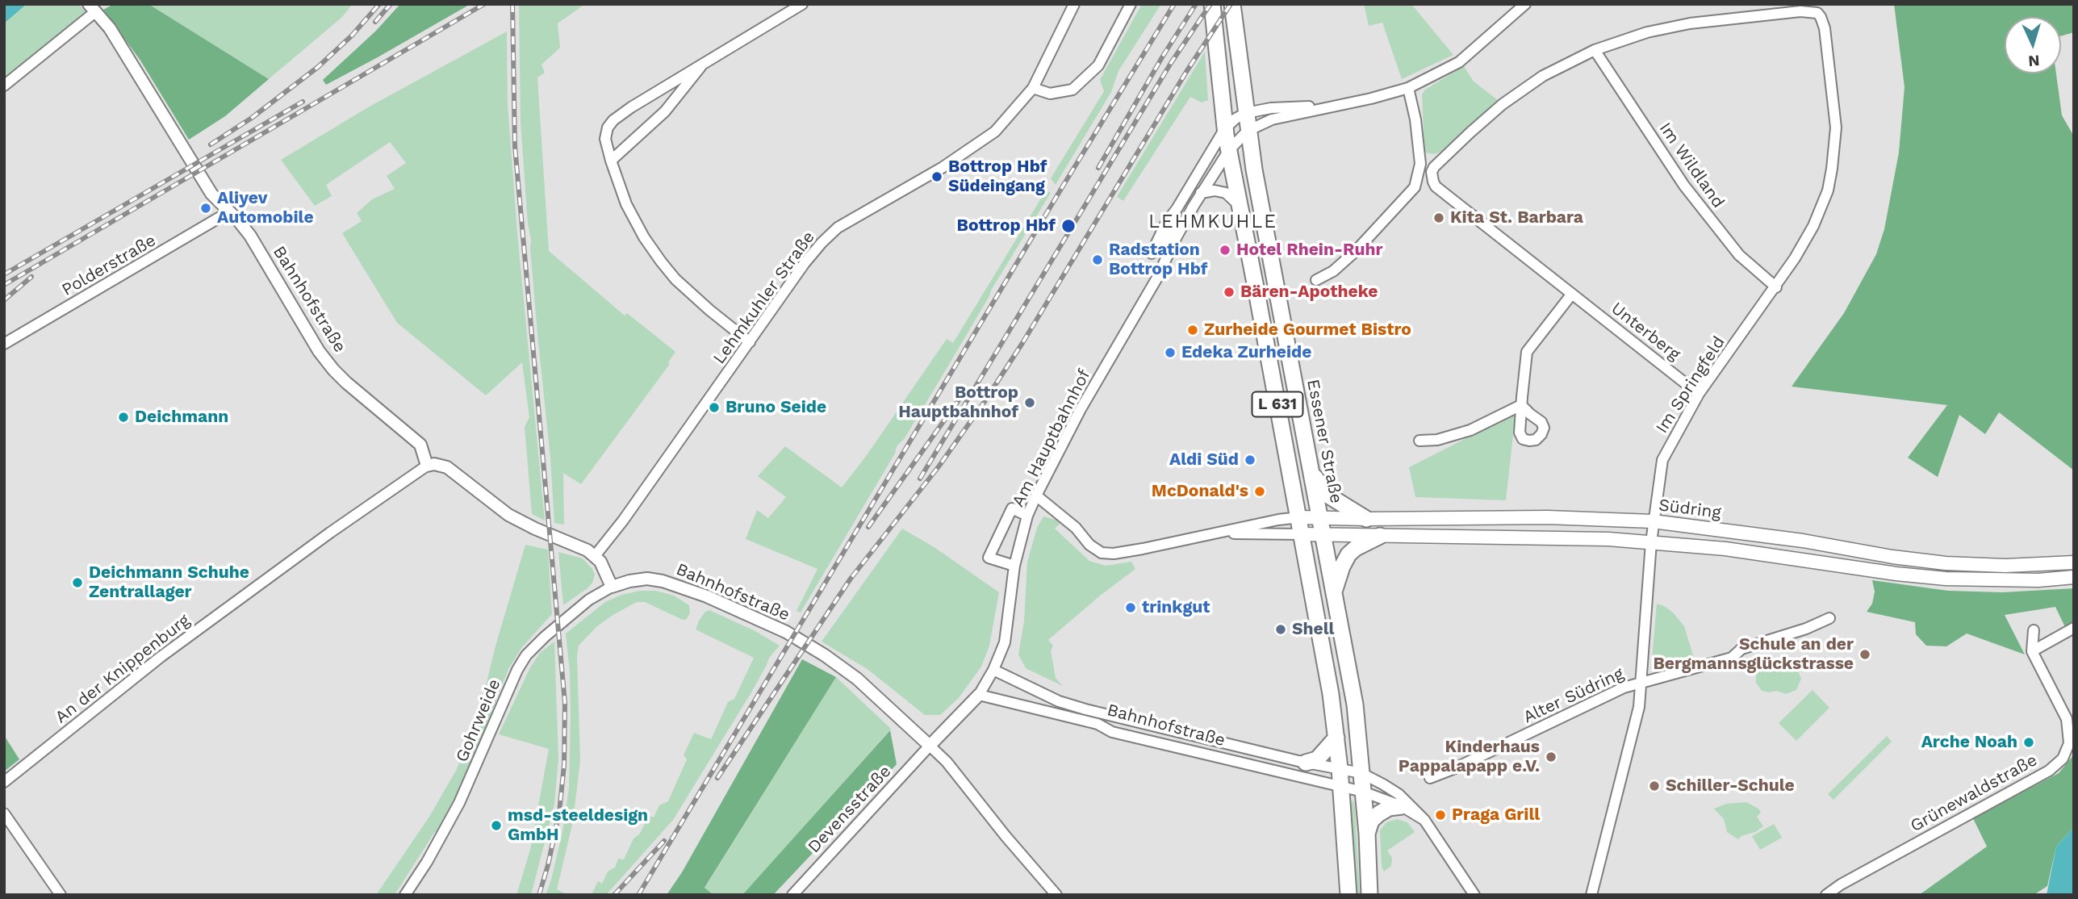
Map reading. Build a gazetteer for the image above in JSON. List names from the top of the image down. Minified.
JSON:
{"streets":{"main road":["L 631","Essener Straße","Südring"],"street":["Im Wildland","Polderstraße","Lehmkuhler Straße","Bahnhofstraße","Unterberg","Im Springfeld","Am Hauptbahnhof","An der Knippenburg","Alter Südring","Gohrweide","Grünewaldstraße","Devensstraße"]},"crossings":[["Im Wildland","Unterberg"],["Im Wildland","Im Springfeld"],["Polderstraße","Bahnhofstraße"],["Bahnhofstraße","L 631"],["Bahnhofstraße","Am Hauptbahnhof"],["Bahnhofstraße","Essener Straße"],["Bahnhofstraße","An der Knippenburg"],["Bahnhofstraße","Gohrweide"],["Bahnhofstraße","Devensstraße"],["Unterberg","Im Springfeld"],["Im Springfeld","Südring"],["Im Springfeld","Alter Südring"],["L 631","Am Hauptbahnhof"],["L 631","Essener Straße"],["L 631","Südring"],["Am Hauptbahnhof","Essener Straße"],["Essener Straße","Südring"]],"districts":["LEHMKUHLE"],"places":["Bottrop Hbf Südeingang","Aliyev Automobile","Kita St. Barbara","Bottrop Hbf","Hotel Rhein-Ruhr","Radstation Bottrop Hbf","Bären-Apotheke","Zurheide Gourmet Bistro","Edeka Zurheide","Bottrop Hauptbahnhof","Bruno Seide","Deichmann","Aldi Süd","McDonald's","Deichmann Schuhe Zentrallager","trinkgut","Shell","Schule an der Bergmannsglückstrasse","Arche Noah","Kinderhaus Pappalapapp e.V.","Schiller-Schule","Praga Grill","msd-steeldesign GmbH"],"north":"bottom"}
